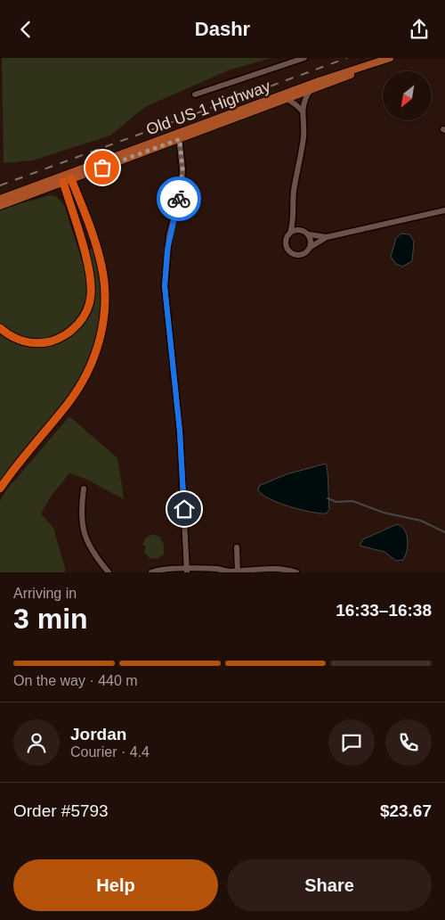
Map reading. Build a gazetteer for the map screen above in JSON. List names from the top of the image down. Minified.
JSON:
{"streets":{"main road":["Old US 1 Highway"]},"north":"bottom left","page":{"header":"Dashr","heading":["3 min","Arriving in","16:33–16:38"],"panel":["Jordan","Courier · 4.4","Order #5793","$23.67"],"bar":"On the way · 440 m","buttons":["Help","Share"]}}
